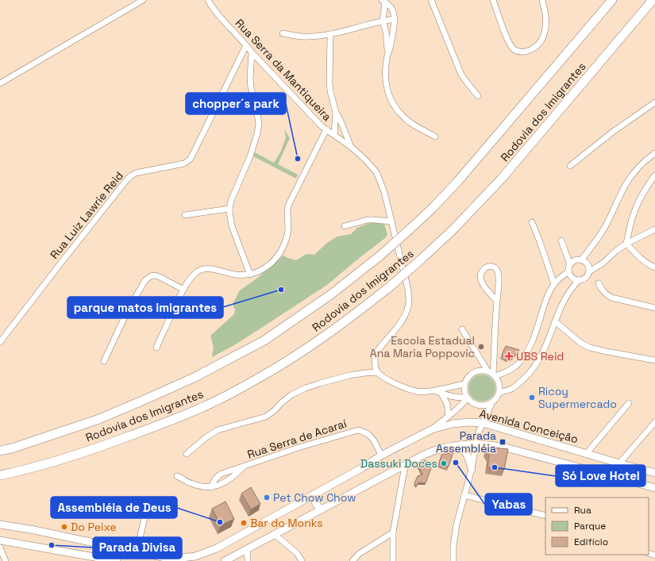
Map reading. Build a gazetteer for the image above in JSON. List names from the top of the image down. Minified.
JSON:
{"streets":{"highway":["Rodovia dos Imigrantes"],"main road":["Avenida Conceição"],"street":["Rua Serra da Mantiqueira","Rua Luiz Lawrie Reid","Rua Serra de Acaraí"]},"crossings":[["Rua Serra da Mantiqueira","Rua Luiz Lawrie Reid"],["Avenida Conceição","Rua Serra de Acaraí"]],"places":{"other":["chopper´s park","parque matos imigrantes","Escola Estadual Ana Maria Poppovic","Ricoy Supermercado","Yabas","Dassuki Doces","Só Love Hotel","Pet Chow Chow","Assembléia de Deus","Bar do Monks","Do Peixe","Parada Divisa"],"health":["UBS Reid"],"transit":["Parada Assembléia"]},"legend":["Rua","Parque","Edifício"]}
